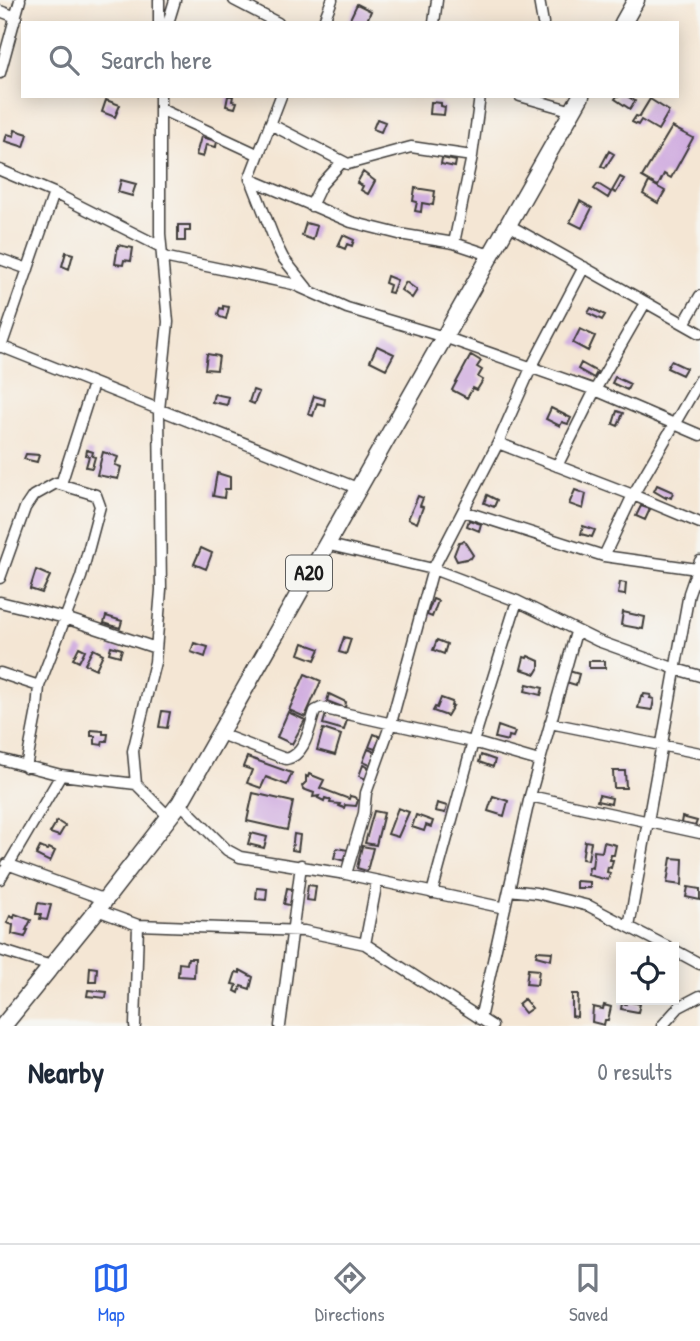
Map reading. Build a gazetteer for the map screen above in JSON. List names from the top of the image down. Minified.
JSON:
{"streets":{"main road":["A20"]},"page":{"search":"Search here","heading":["Nearby","0 results"],"nav":["Map","Directions","Saved"]}}
